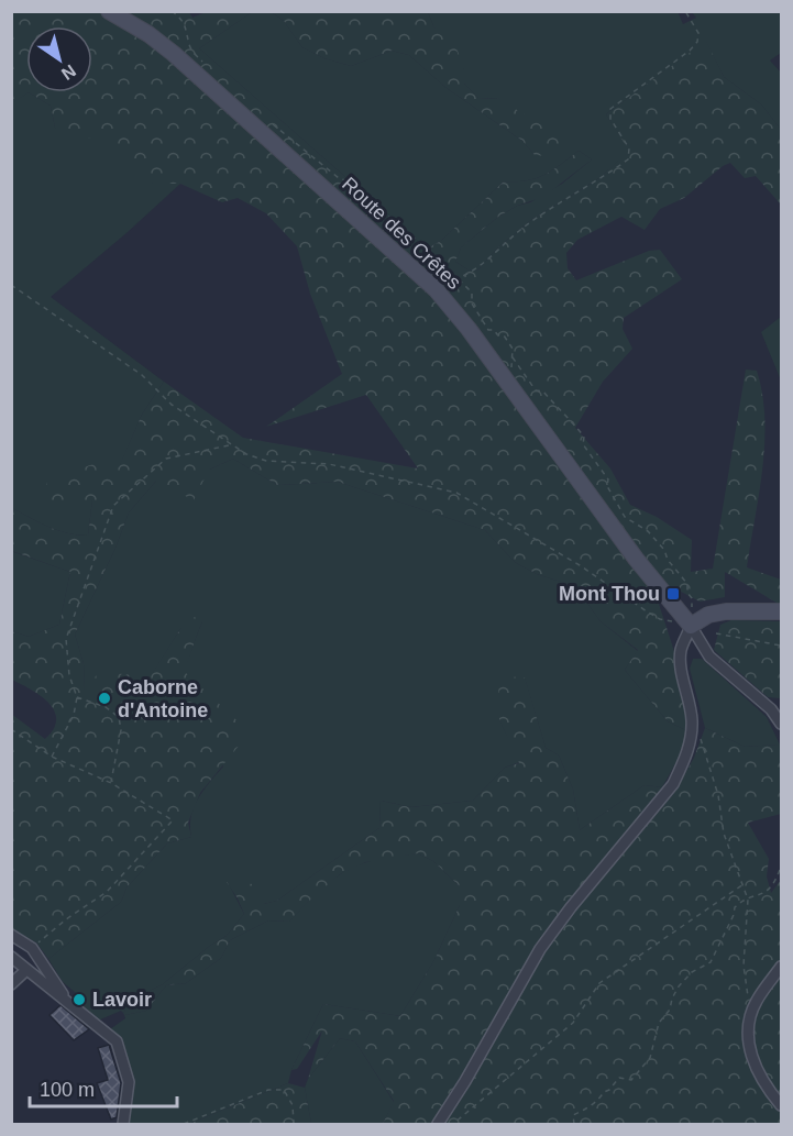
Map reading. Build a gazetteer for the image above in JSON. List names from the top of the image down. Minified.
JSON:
{"streets":{"street":["Route des Crêtes"]},"places":{"transit":["Mont Thou"],"other":["Caborne d'Antoine","Lavoir"]},"scale_bar":"100 m","north":"bottom right"}
